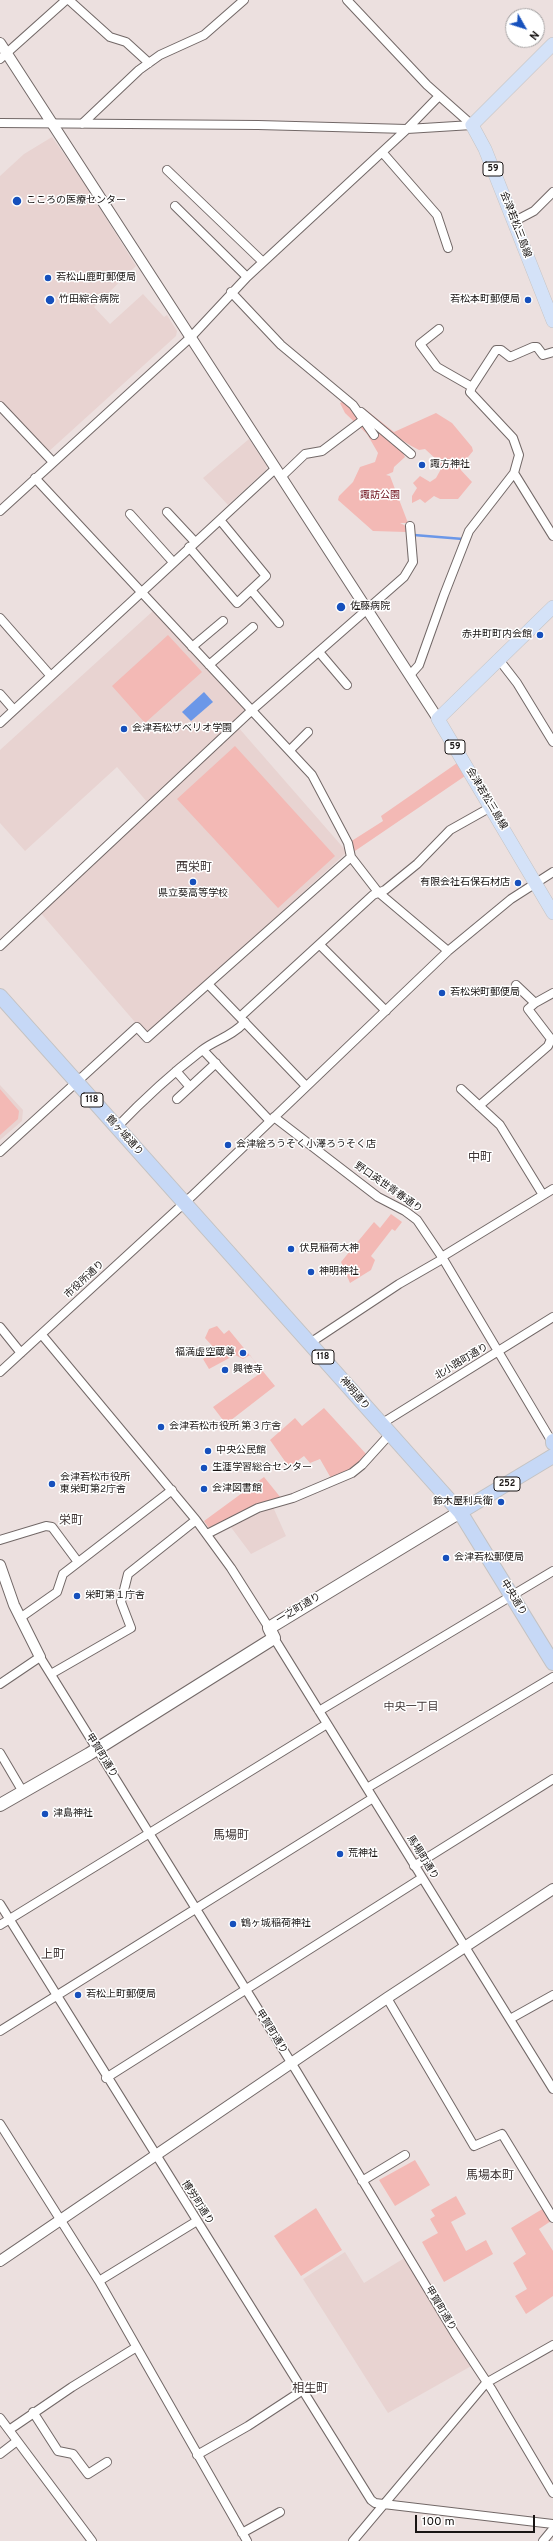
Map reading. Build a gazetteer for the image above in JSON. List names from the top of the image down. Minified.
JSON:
{"streets":{"highway":["118","鶴ヶ城通り","神明通り","252","中央通り","一之町通り"],"main road":["59","会津若松三島線"],"street":["野口英世青春通り","市役所通り","北小路町通り","甲賀町通り","馬場町通り","博労町通り"]},"crossings":[["会津若松三島線","市役所通り"],["鶴ヶ城通り","市役所通り"],["鶴ヶ城通り","神明通り"],["野口英世青春通り","市役所通り"],["野口英世青春通り","北小路町通り"],["市役所通り","神明通り"],["市役所通り","馬場町通り"],["北小路町通り","神明通り"],["北小路町通り","馬場町通り"],["神明通り","中央通り"],["神明通り","一之町通り"],["中央通り","一之町通り"],["一之町通り","甲賀町通り"],["一之町通り","馬場町通り"]],"districts":["西栄町","中町","栄町","中央一丁目","馬場町","上町","馬場本町","相生町"],"parks":["諏訪公園"],"places":["こころの医療センター","若松山鹿町郵便局","竹田綜合病院","若松本町郵便局","諏方神社","佐藤病院","赤井町町内会館","会津若松ザベリオ学園","県立葵高等学校","有限会社石保石材店","若松栄町郵便局","会津絵ろうそく小澤ろうそく店","伏見稲荷大神","神明神社","福満虚空蔵尊","興徳寺","会津若松市役所 第３庁舎","中央公民館","生涯学習総合センター","会津若松市役所 東栄町第2庁舎","会津図書館","鈴木屋利兵衛","会津若松郵便局","栄町第１庁舎","津島神社","荒神社","鶴ヶ城稲荷神社","若松上町郵便局"],"scale_bar":"100 m","north":"bottom right"}
